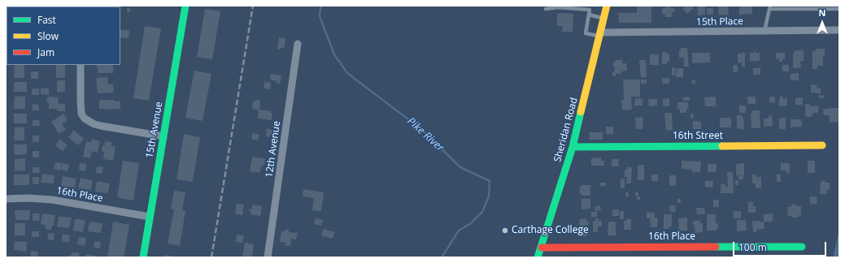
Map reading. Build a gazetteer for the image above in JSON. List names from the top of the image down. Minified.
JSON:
{"streets":{"street":["15th Place","15th Avenue","Sheridan Road","16th Street","12th Avenue","16th Place"]},"crossings":[["15th Place","Sheridan Road"],["15th Avenue","16th Place"],["Sheridan Road","16th Street"],["Sheridan Road","16th Place"]],"water":["Pike River"],"places":["Carthage College"],"legend":["Fast","Slow","Jam"],"scale_bar":"100 m","north":"top"}
